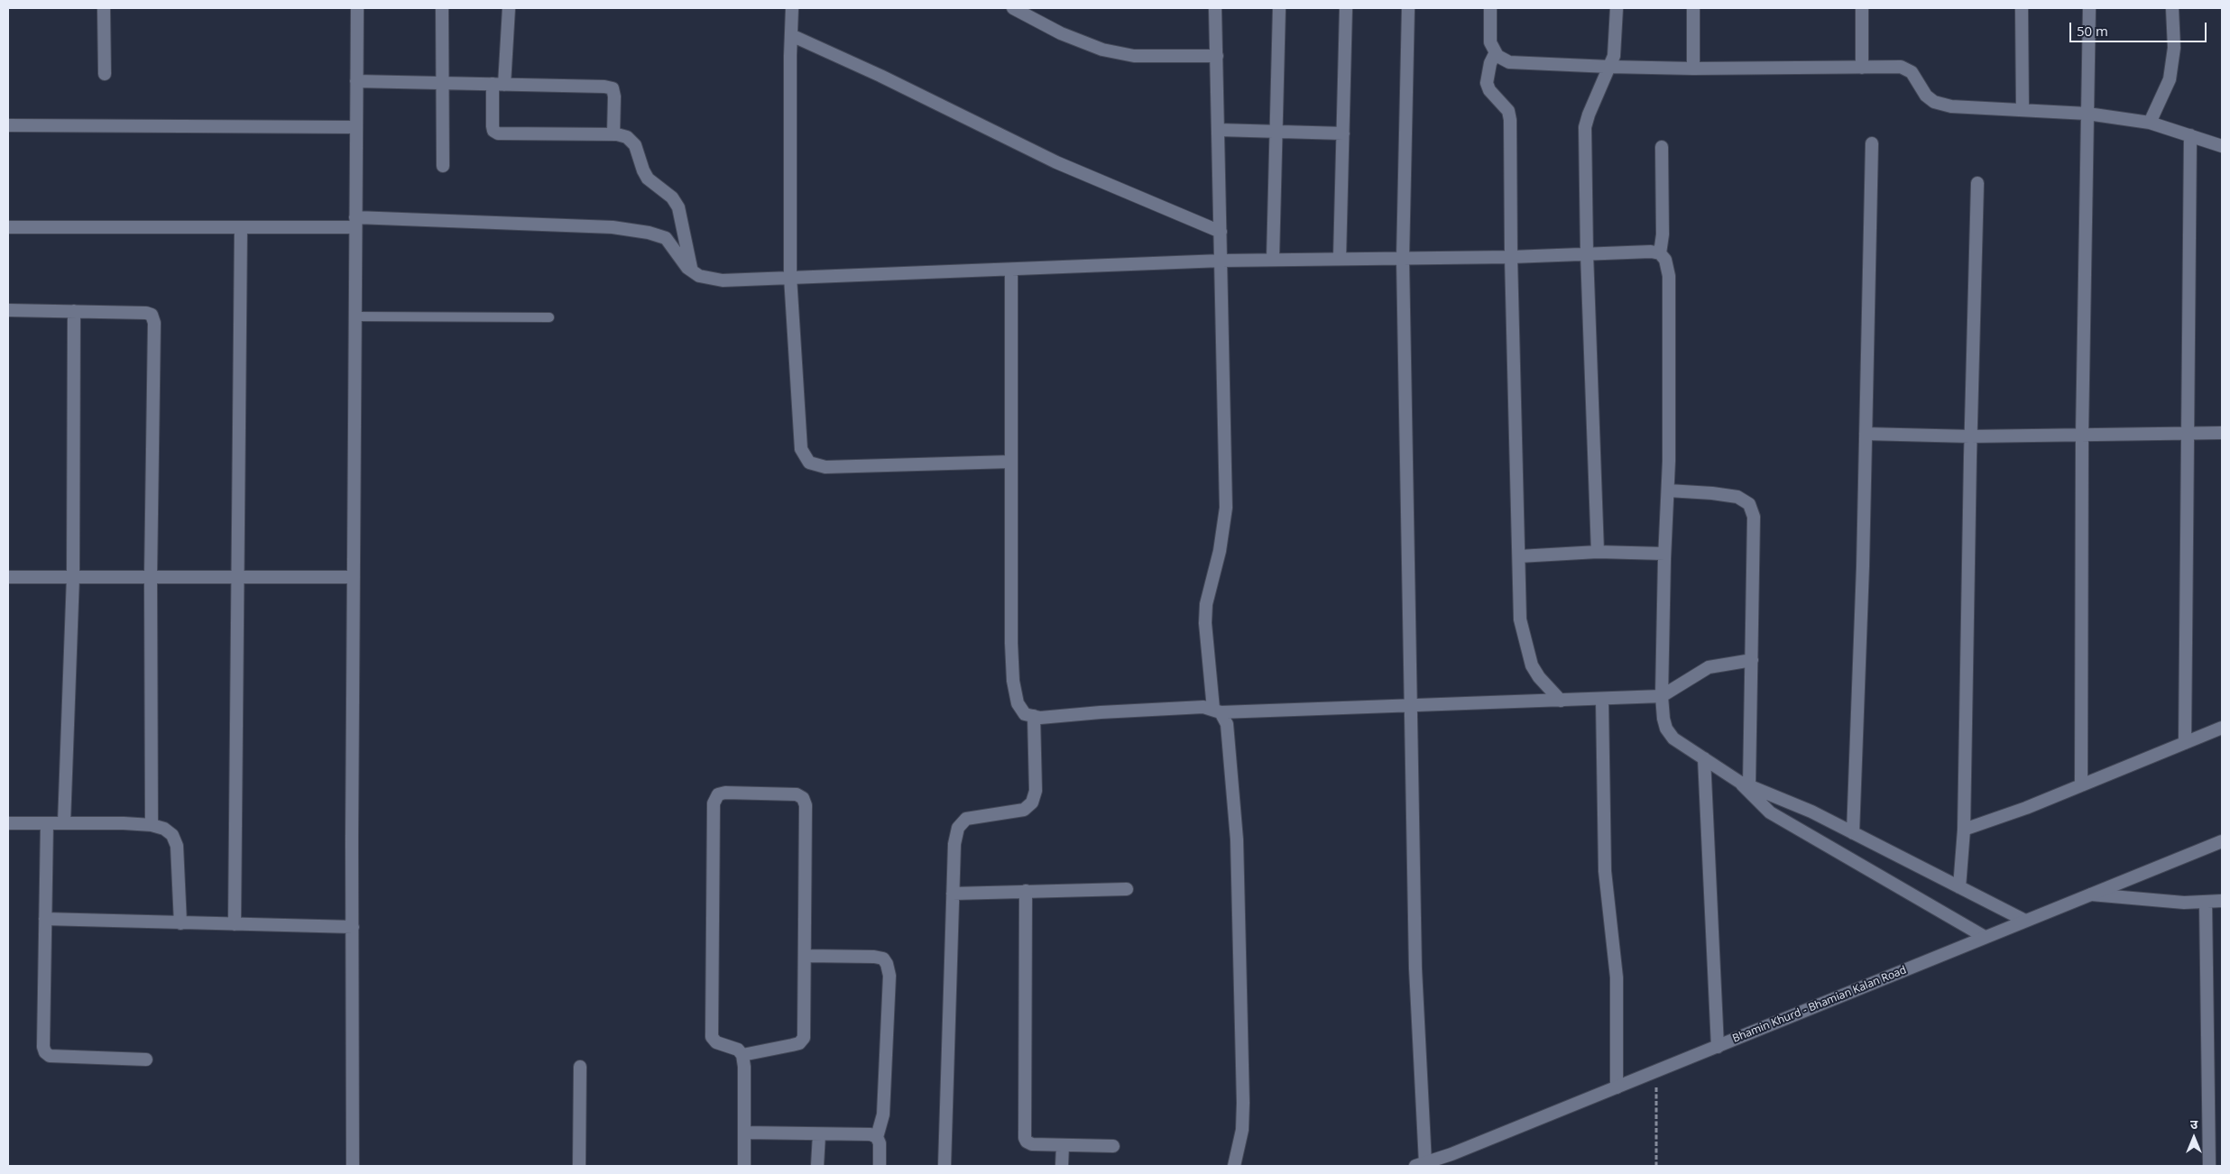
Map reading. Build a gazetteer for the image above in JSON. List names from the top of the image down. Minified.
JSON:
{"streets":{"street":["Bhamin Khurd - Bhamian Kalan Road"]},"scale_bar":"50 m","north":"top"}
